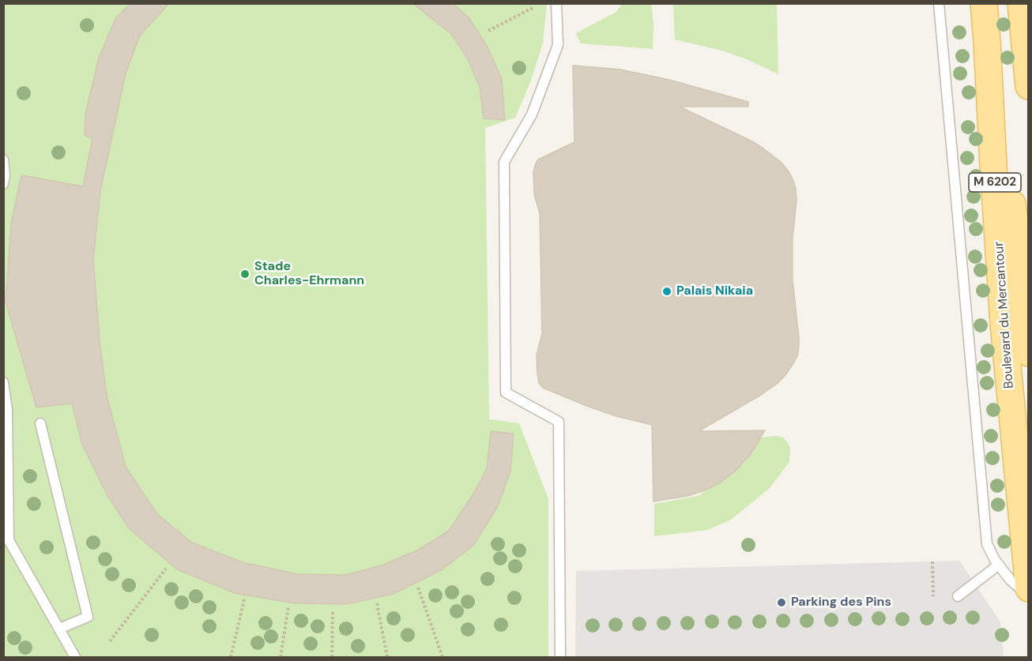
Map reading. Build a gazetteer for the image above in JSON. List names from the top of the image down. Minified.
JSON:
{"streets":{"main road":["M 6202","Boulevard du Mercantour"]},"places":["Stade Charles-Ehrmann","Palais Nikaia","Parking des Pins"]}
